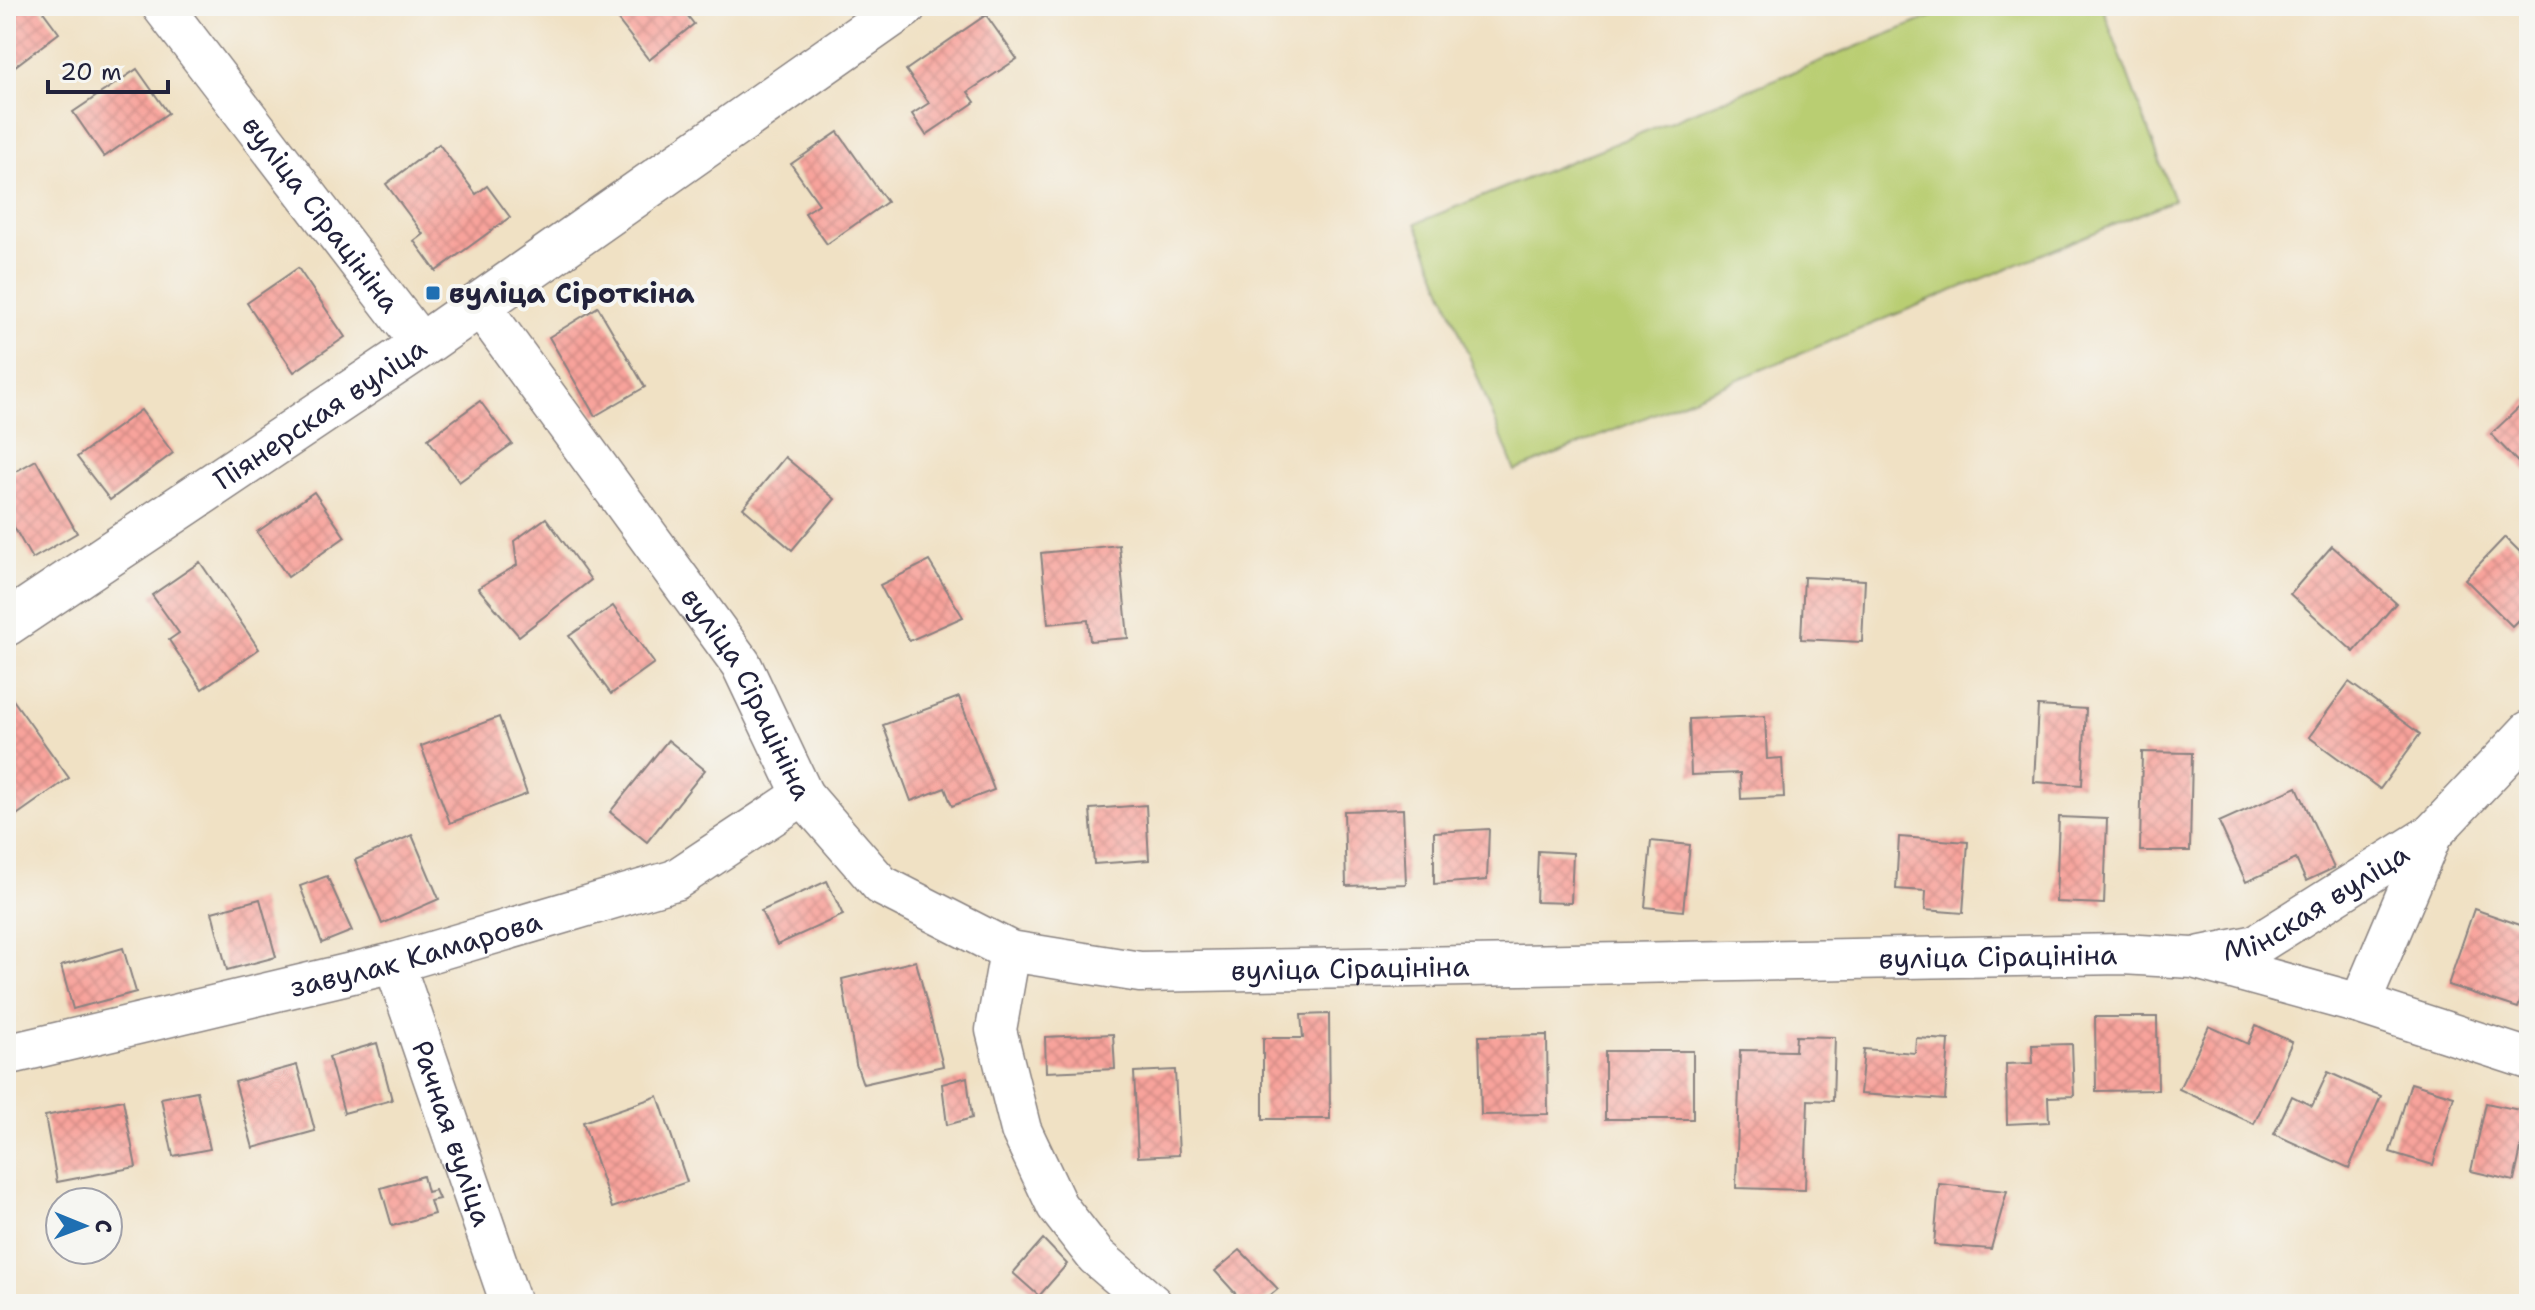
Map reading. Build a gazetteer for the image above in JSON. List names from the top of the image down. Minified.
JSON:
{"streets":{"street":["вуліца Сірацініна","Піянерская вуліца","Мінская вуліца","завулак Камарова","Рачная вуліца"]},"crossings":[["вуліца Сірацініна","Піянерская вуліца"],["вуліца Сірацініна","Мінская вуліца"],["вуліца Сірацініна","завулак Камарова"],["завулак Камарова","Рачная вуліца"]],"places":{"transit":["вуліца Сіроткіна"]},"scale_bar":"20 m","north":"right"}
